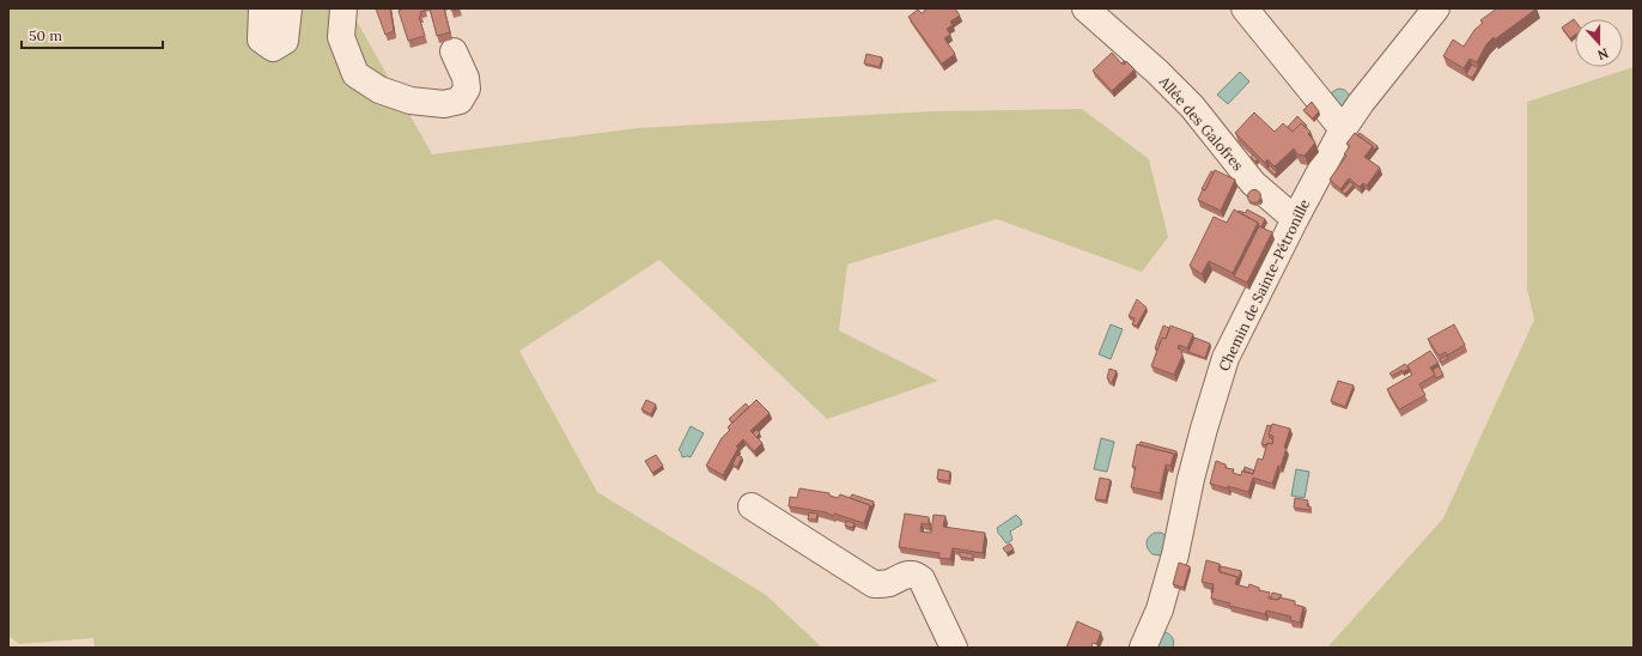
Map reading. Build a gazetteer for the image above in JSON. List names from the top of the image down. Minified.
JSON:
{"streets":{"street":["Allée des Galofres","Chemin de Sainte-Pétronille"]},"crossings":[["Allée des Galofres","Chemin de Sainte-Pétronille"]],"scale_bar":"50 m","north":"bottom"}
